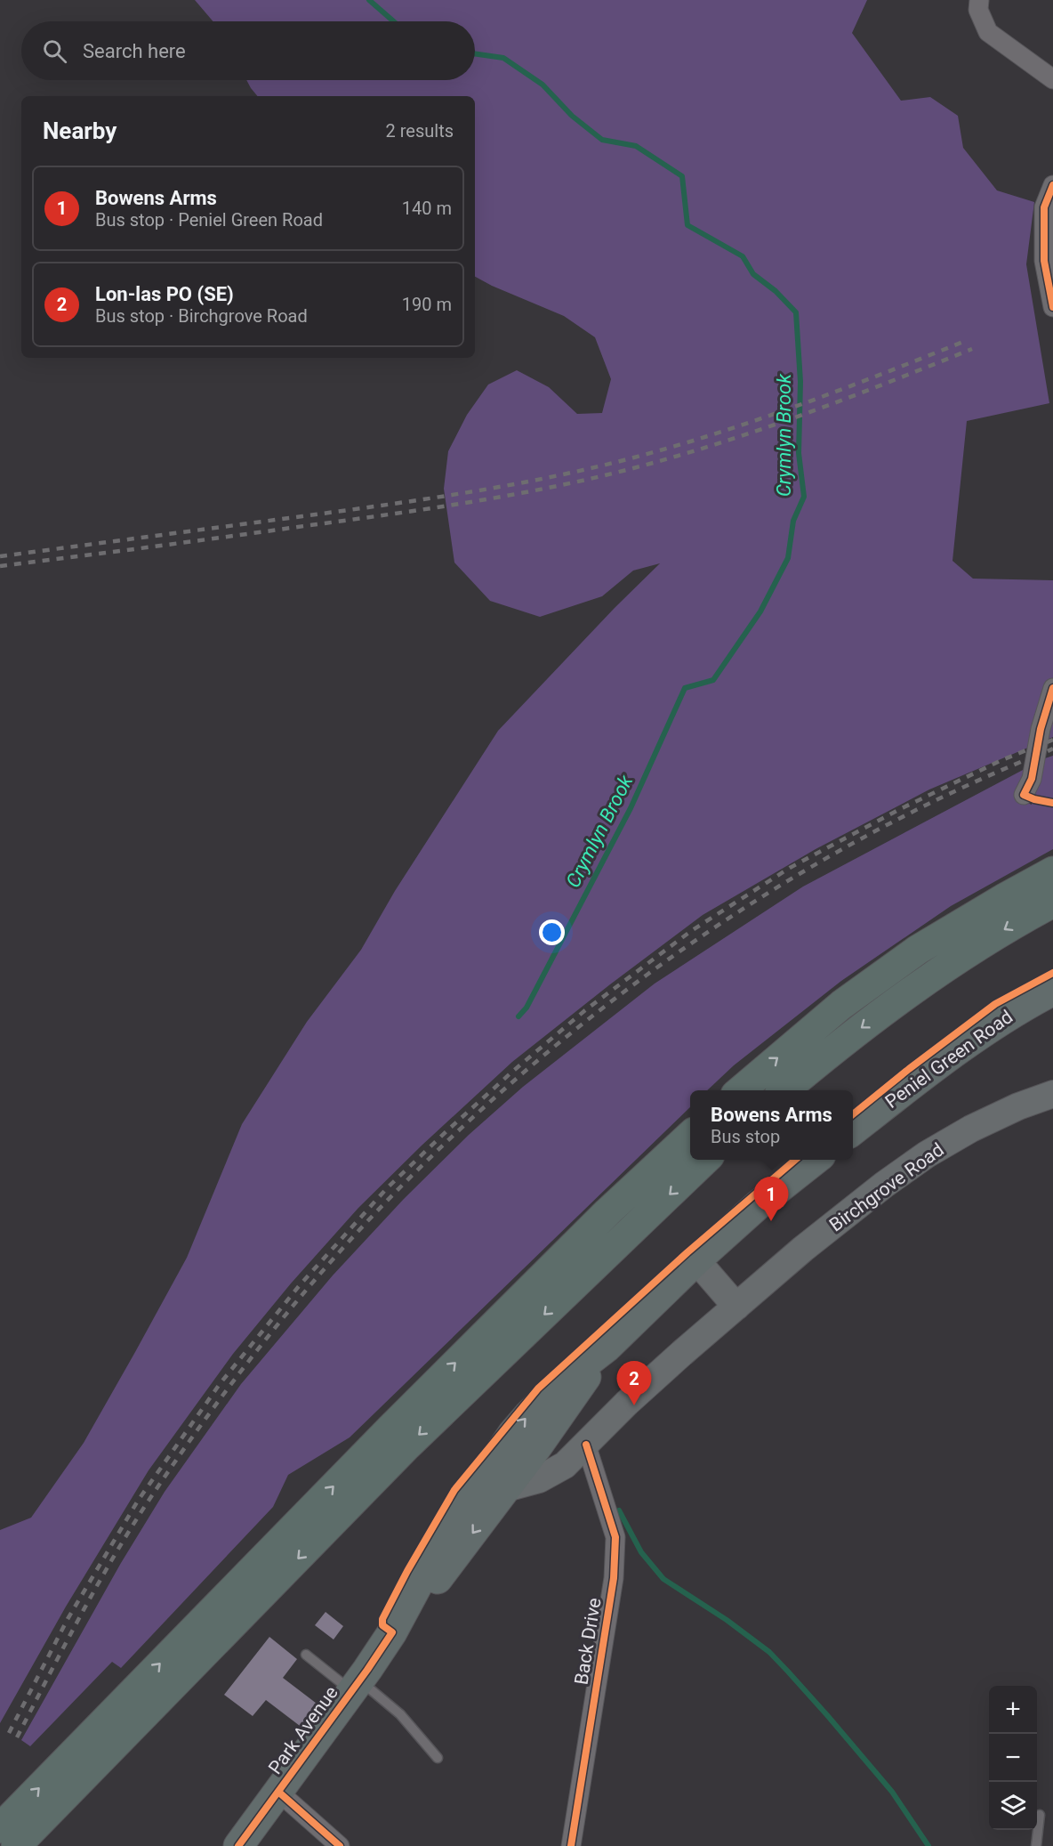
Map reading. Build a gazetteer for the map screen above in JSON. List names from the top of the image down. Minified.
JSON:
{"streets":{"main road":["Peniel Green Road","Birchgrove Road","Park Avenue"],"street":["Back Drive"]},"crossings":[["Birchgrove Road","Back Drive"],["Birchgrove Road","Park Avenue"]],"water":["Crymlyn Brook"],"page":{"search":"Search here","heading":["Nearby","2 results"],"list":[{"mark":"1","name":"Bowens Arms","note":"Bus stop · Peniel Green Road","value":"140 m"},{"mark":"2","name":"Lon-las PO (SE)","note":"Bus stop · Birchgrove Road","value":"190 m"}],"popup":["Bowens Arms","Bus stop"],"pins":["1","2"],"map_buttons":["+","−"]}}
